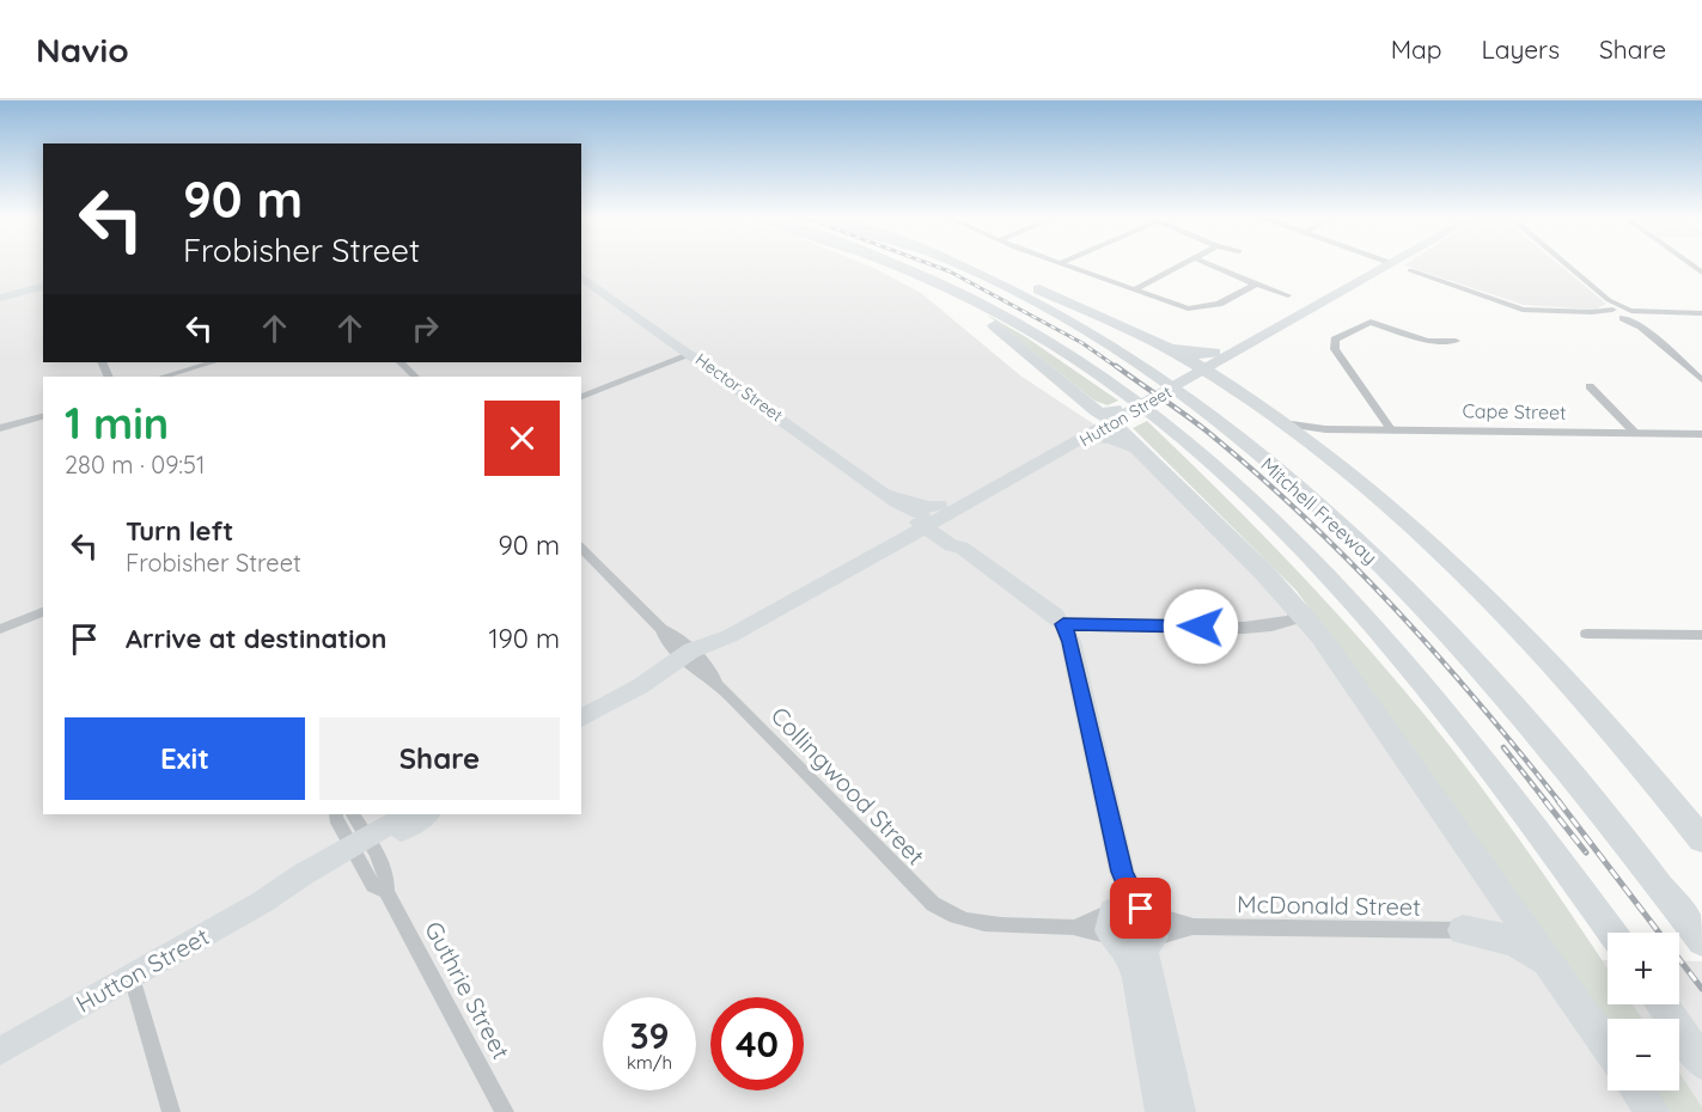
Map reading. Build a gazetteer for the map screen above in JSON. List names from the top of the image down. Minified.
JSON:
{"streets":{"highway":["Mitchell Freeway"],"main road":["Hector Street","Hutton Street"],"street":["Cape Street","Collingwood Street","McDonald Street","Guthrie Street"]},"crossings":[["Hector Street","Hutton Street"],["Hutton Street","Collingwood Street"],["Hutton Street","Guthrie Street"],["Collingwood Street","McDonald Street"]],"page":{"header":"Navio","nav":["Map","Layers","Share"],"turn":["90 m","Frobisher Street"],"heading":["1 min","280 m · 09:51"],"list":[{"name":"Turn left","note":"Frobisher Street","value":"90 m"},{"name":"Arrive at destination","value":"190 m"}],"buttons":["Exit","Share"],"map_buttons":["+","−"],"speed":"39 km/h","limit":"40"}}
